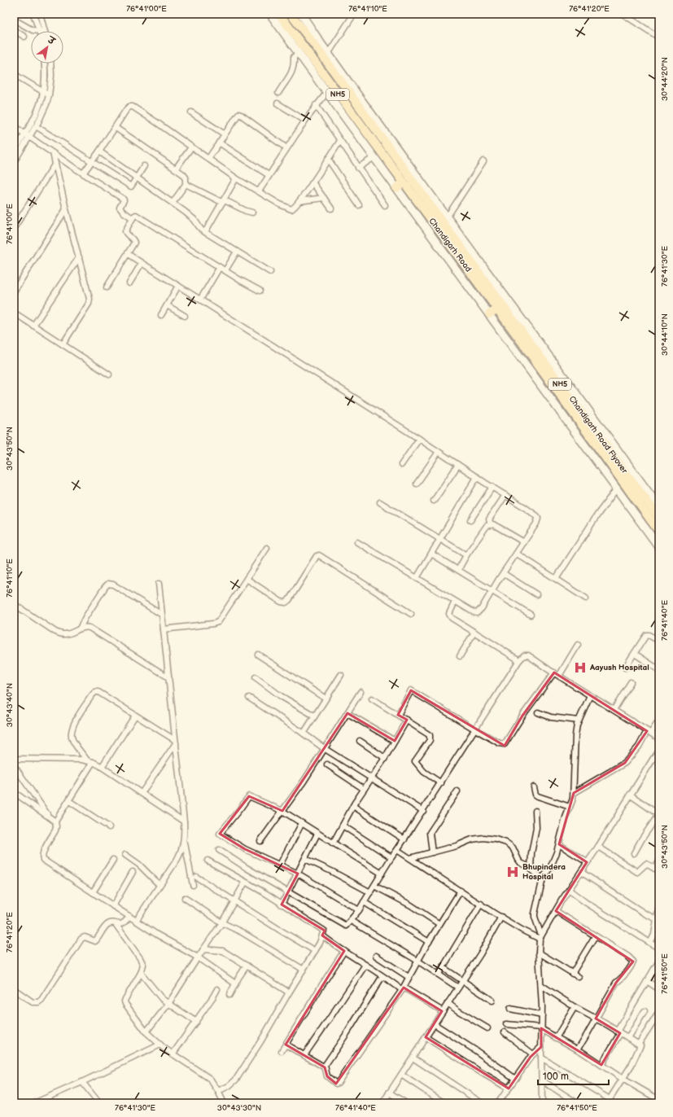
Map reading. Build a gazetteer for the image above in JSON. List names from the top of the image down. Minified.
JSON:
{"streets":{"highway":["NH5","Chandigarh Road","Chandigarh Road Flyover"]},"crossings":[["NH5","Chandigarh Road"],["NH5","Chandigarh Road Flyover"],["Chandigarh Road","Chandigarh Road Flyover"]],"places":{"hospital":["Aayush Hospital","Bhupindera Hospital"]},"scale_bar":"100 m","north":"top right","coordinates":["76°41'00\"E","76°41'10\"E","76°41'20\"E","30°44'20\"N","76°41'30\"E","30°44'10\"N","30°43'50\"N","76°41'40\"E","30°43'40\"N","76°41'50\"E","30°43'30\"N"]}
